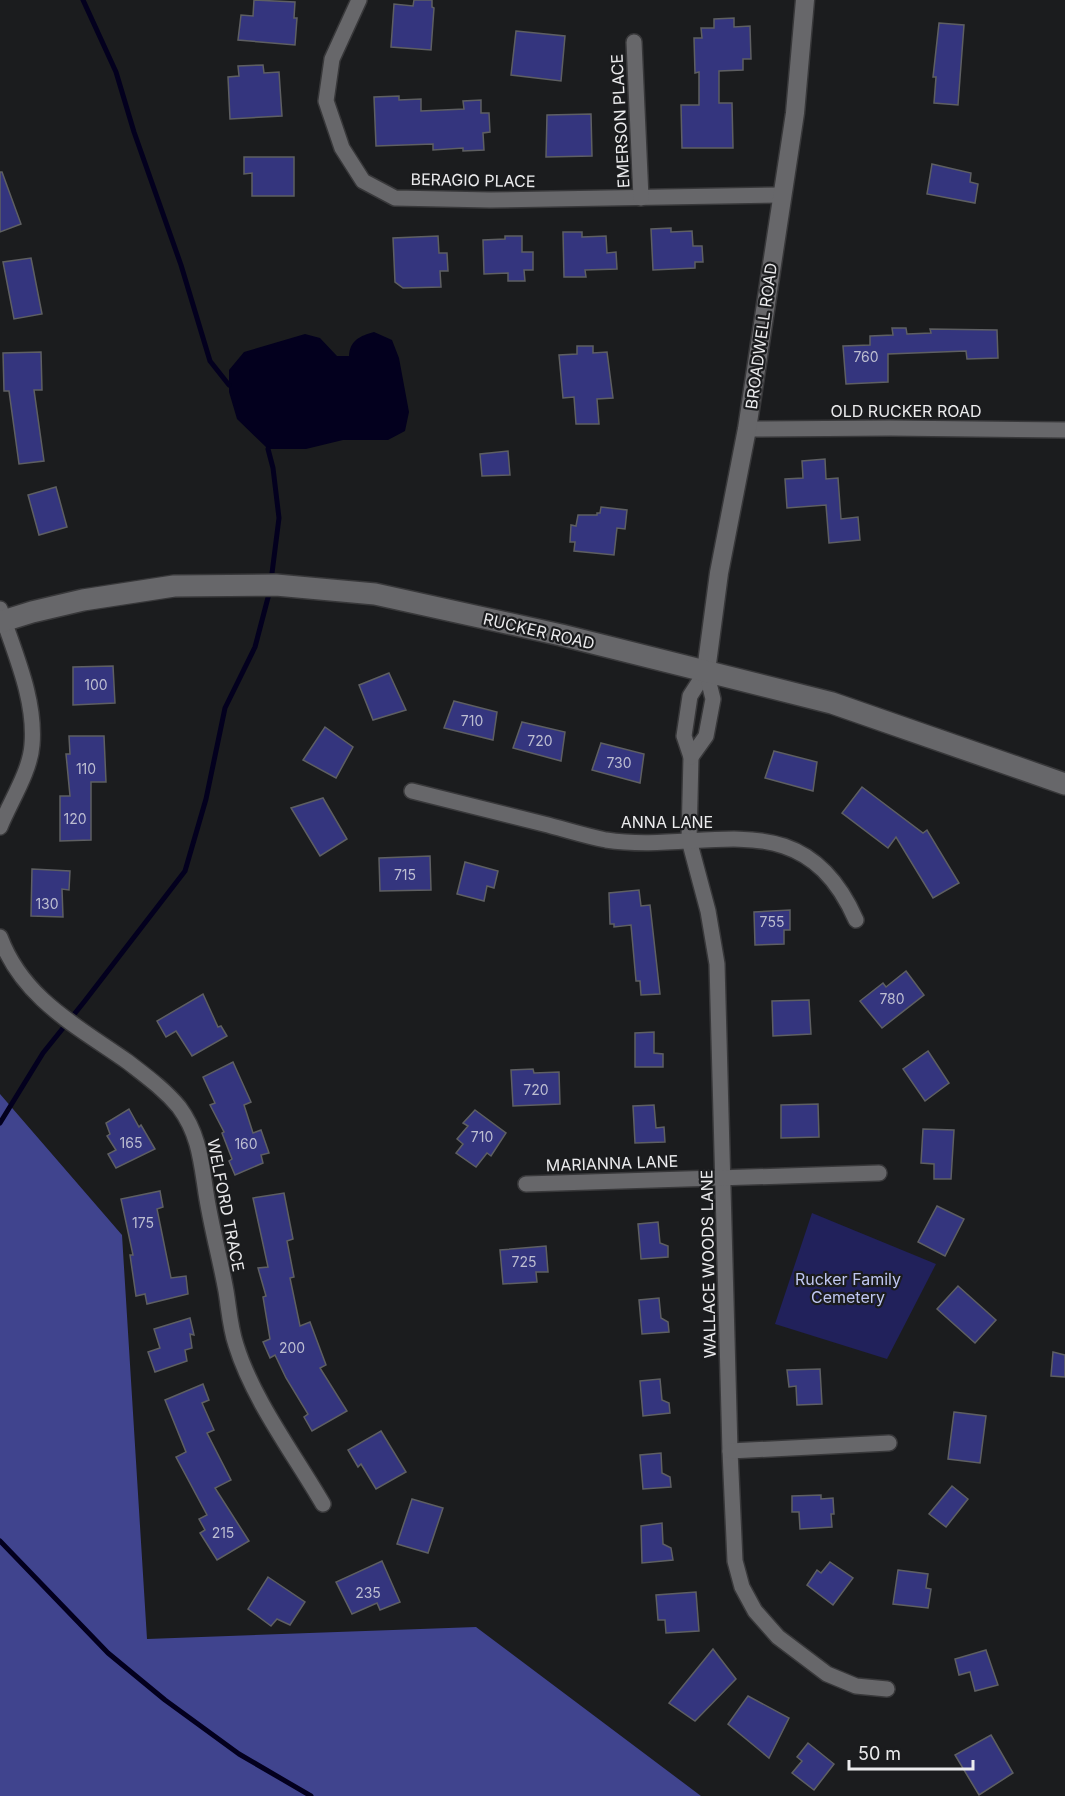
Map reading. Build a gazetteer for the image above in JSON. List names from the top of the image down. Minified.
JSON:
{"streets":{"main road":["RUCKER ROAD"],"street":["EMERSON PLACE","BERAGIO PLACE","BROADWELL ROAD","OLD RUCKER ROAD","ANNA LANE","MARIANNA LANE","WELFORD TRACE","WALLACE WOODS LANE"]},"crossings":[["EMERSON PLACE","BERAGIO PLACE"],["BERAGIO PLACE","BROADWELL ROAD"],["BROADWELL ROAD","OLD RUCKER ROAD"],["BROADWELL ROAD","RUCKER ROAD"],["BROADWELL ROAD","WALLACE WOODS LANE"],["RUCKER ROAD","WALLACE WOODS LANE"],["ANNA LANE","WALLACE WOODS LANE"],["MARIANNA LANE","WALLACE WOODS LANE"]],"parks":["Rucker Family Cemetery"],"house_numbers":["760","100","710","720","730","110","120","715","130","755","780","720","710","165","160","175","725","200","215","235"],"scale_bar":"50 m"}
